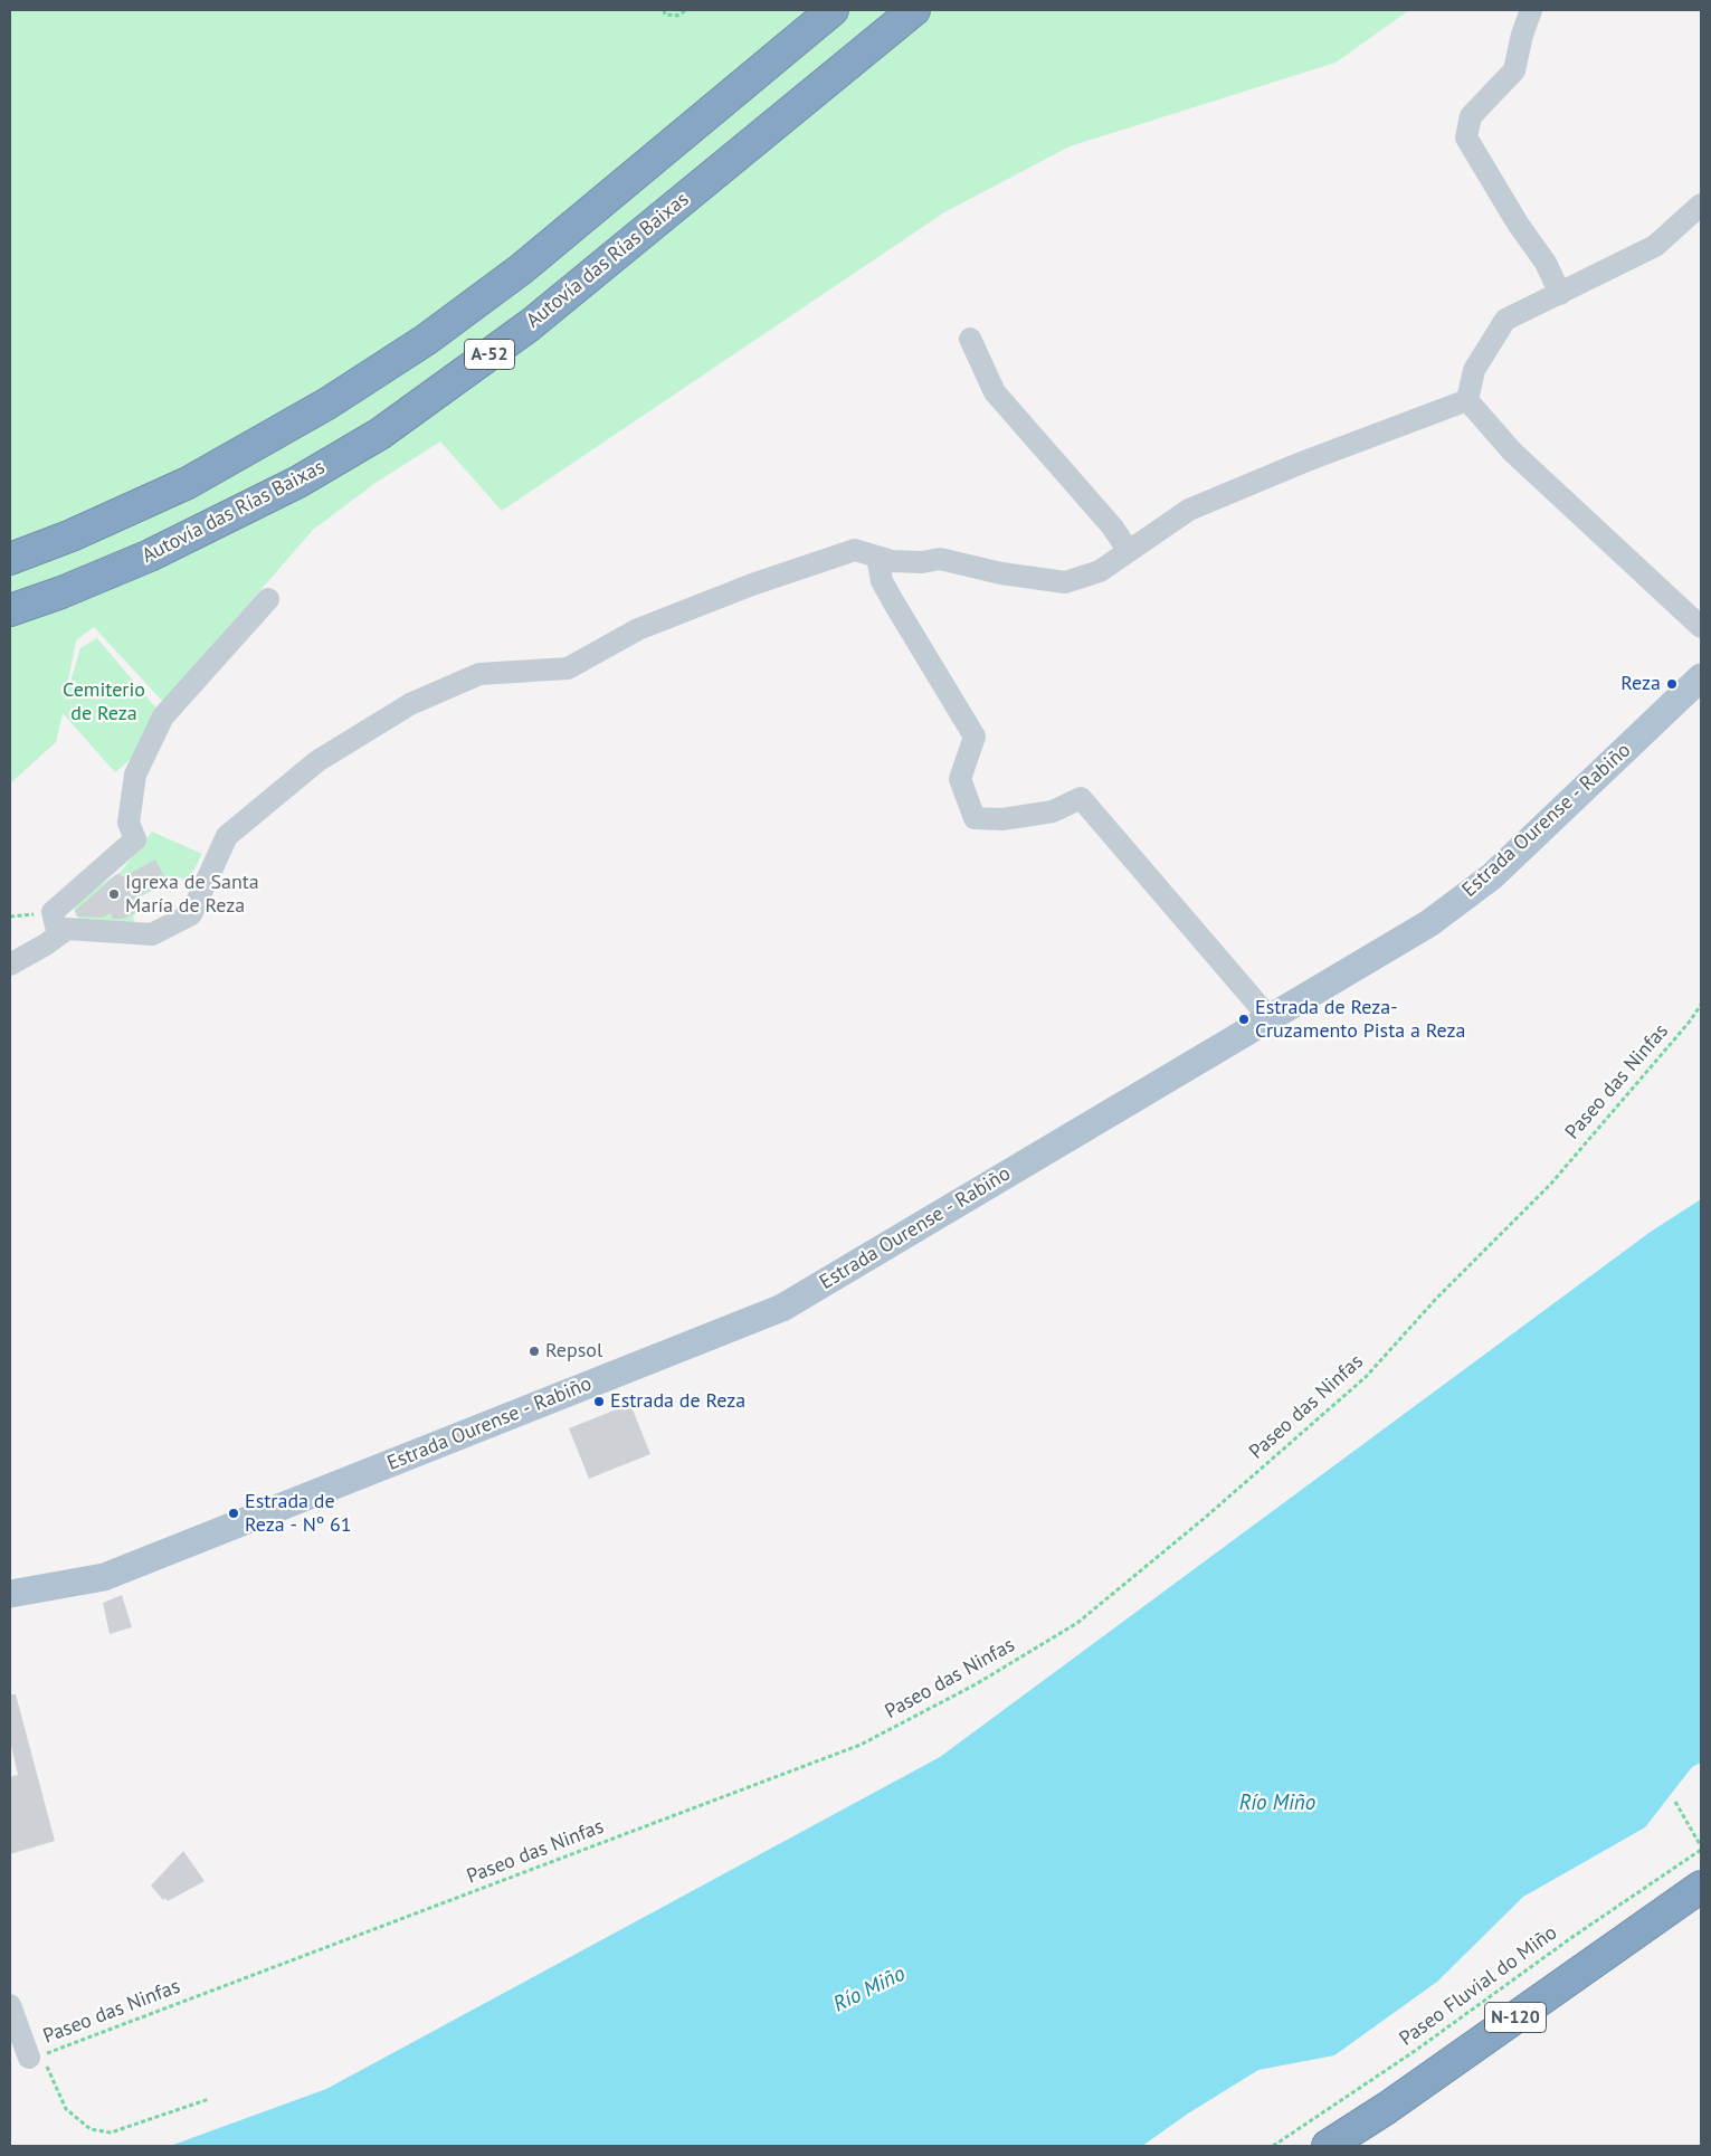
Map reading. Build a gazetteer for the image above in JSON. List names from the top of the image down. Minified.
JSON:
{"streets":{"highway":["Autovía das Rías Baixas","A-52","N-120"],"main road":["Estrada Ourense - Rabiño"],"path":["Paseo das Ninfas","Paseo Fluvial do Miño"]},"water":["Río Miño"],"parks":["Cemiterio de Reza"],"places":["Reza","Igrexa de Santa María de Reza","Estrada de Reza- Cruzamento Pista a Reza","Repsol","Estrada de Reza","Estrada de Reza - Nº 61"]}
